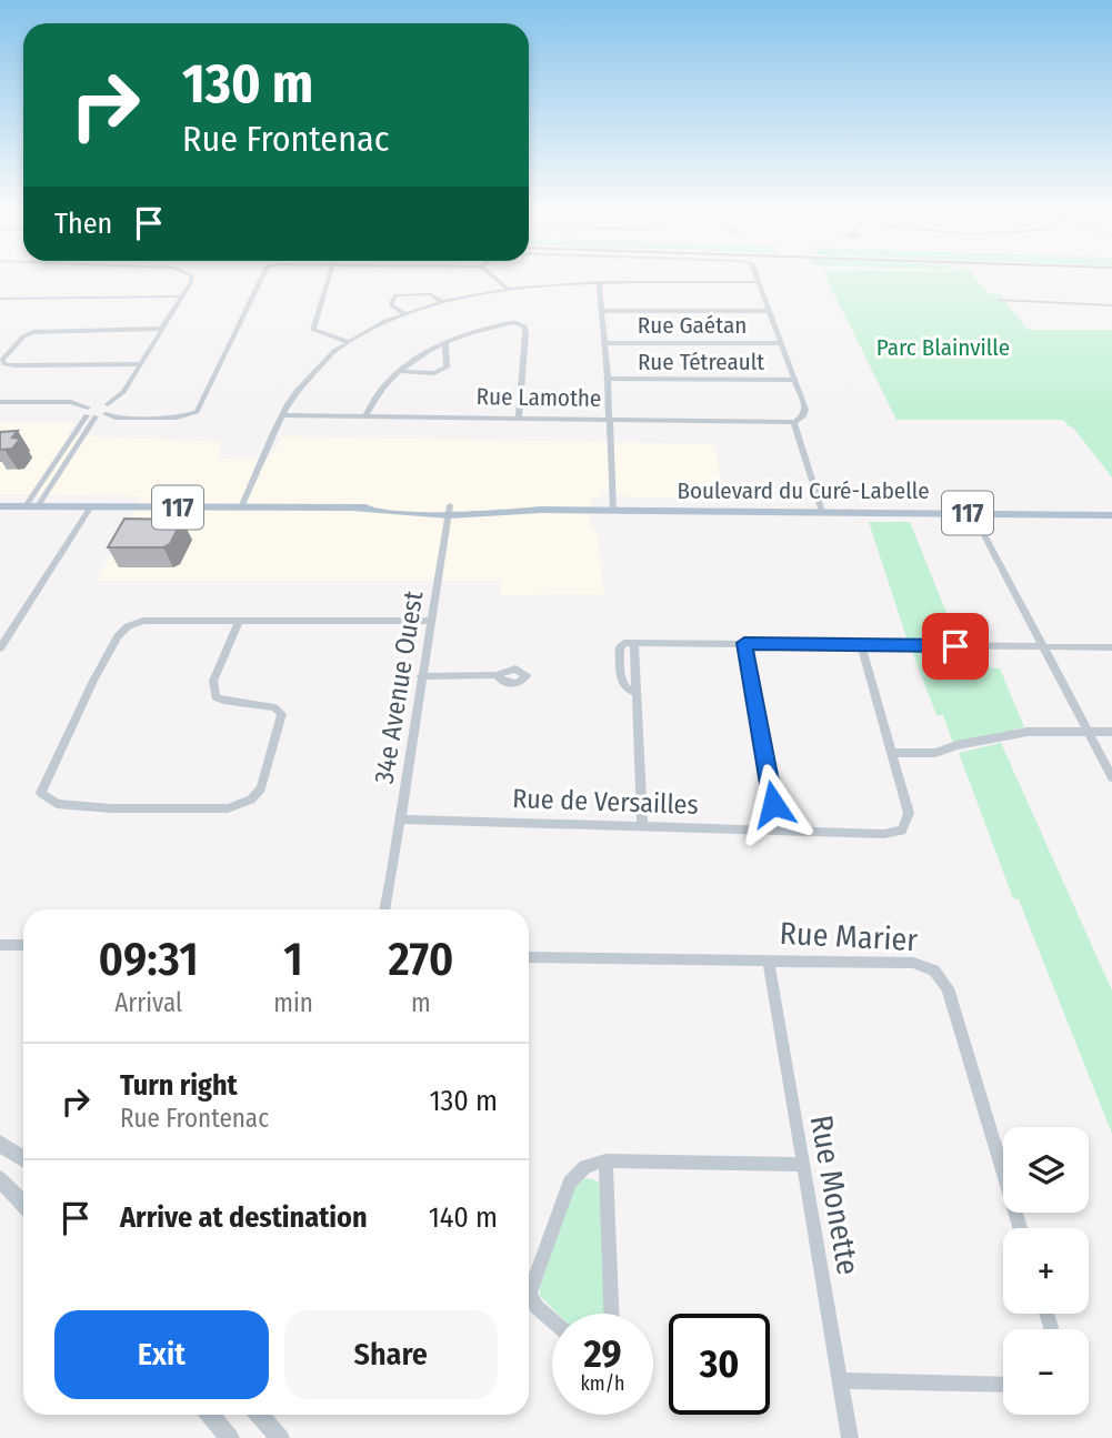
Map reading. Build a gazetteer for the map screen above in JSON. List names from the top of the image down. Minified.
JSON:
{"streets":{"main road":["Boulevard du Curé-Labelle","117"],"street":["Rue Gaétan","Rue Tétreault","Rue Lamothe","34e Avenue Ouest","Rue de Versailles","Rue Marier","Rue Monette"]},"crossings":[["Boulevard du Curé-Labelle","34e Avenue Ouest"],["34e Avenue Ouest","Rue de Versailles"],["Rue Marier","Rue Monette"]],"parks":["Parc Blainville"],"page":{"turn":["130 m","Rue Frontenac"],"then":"Then","eta":["09:31","Arrival","1","min","270","m"],"list":[{"name":"Turn right","note":"Rue Frontenac","value":"130 m"},{"name":"Arrive at destination","value":"140 m"}],"map_buttons":["+","−"],"buttons":["Exit","Share"],"speed":"29 km/h","limit":"30"}}
